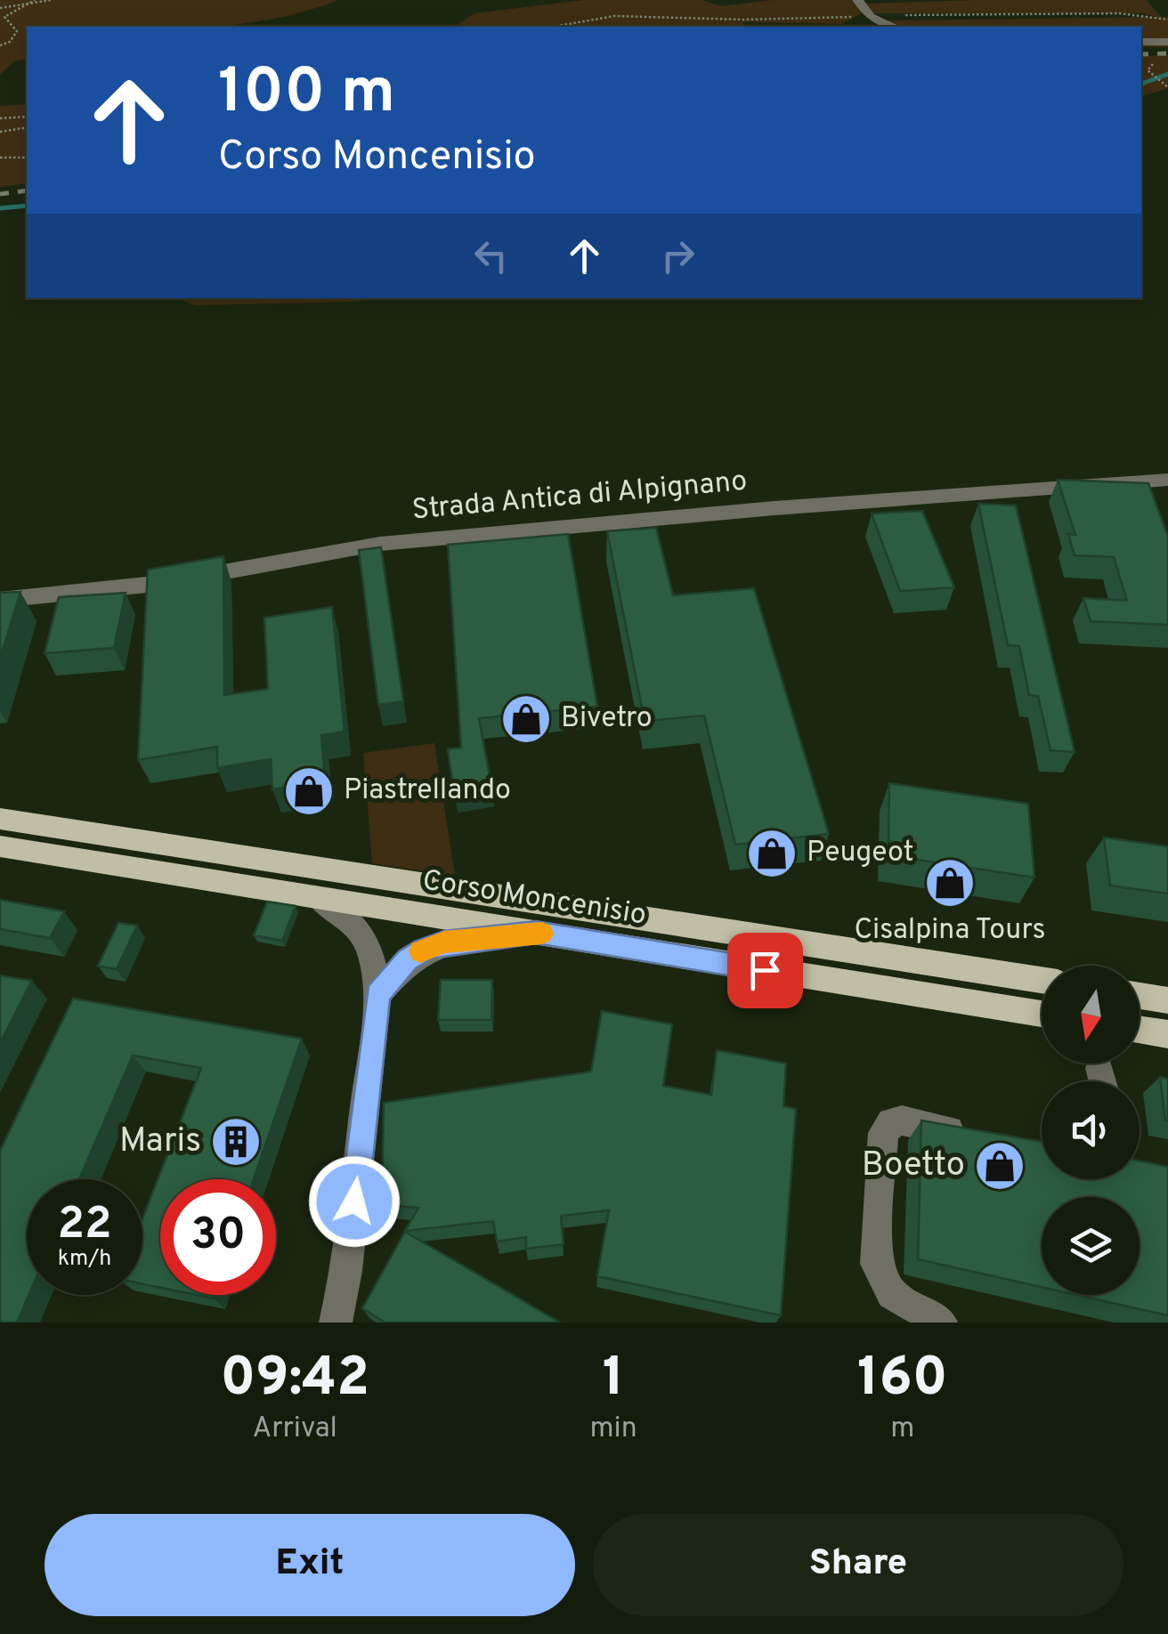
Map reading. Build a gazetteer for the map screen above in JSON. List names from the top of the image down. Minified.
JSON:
{"streets":{"main road":["Corso Moncenisio"],"street":["Strada Antica di Alpignano"]},"places":{"shop":["Bivetro","Piastrellando","Peugeot","Cisalpina Tours","Boetto"],"building":["Maris"]},"north":"bottom","page":{"turn":["100 m","Corso Moncenisio"],"speed":"22 km/h","limit":"30","eta":["09:42","Arrival","1","min","160","m"],"buttons":["Exit","Share"]}}
